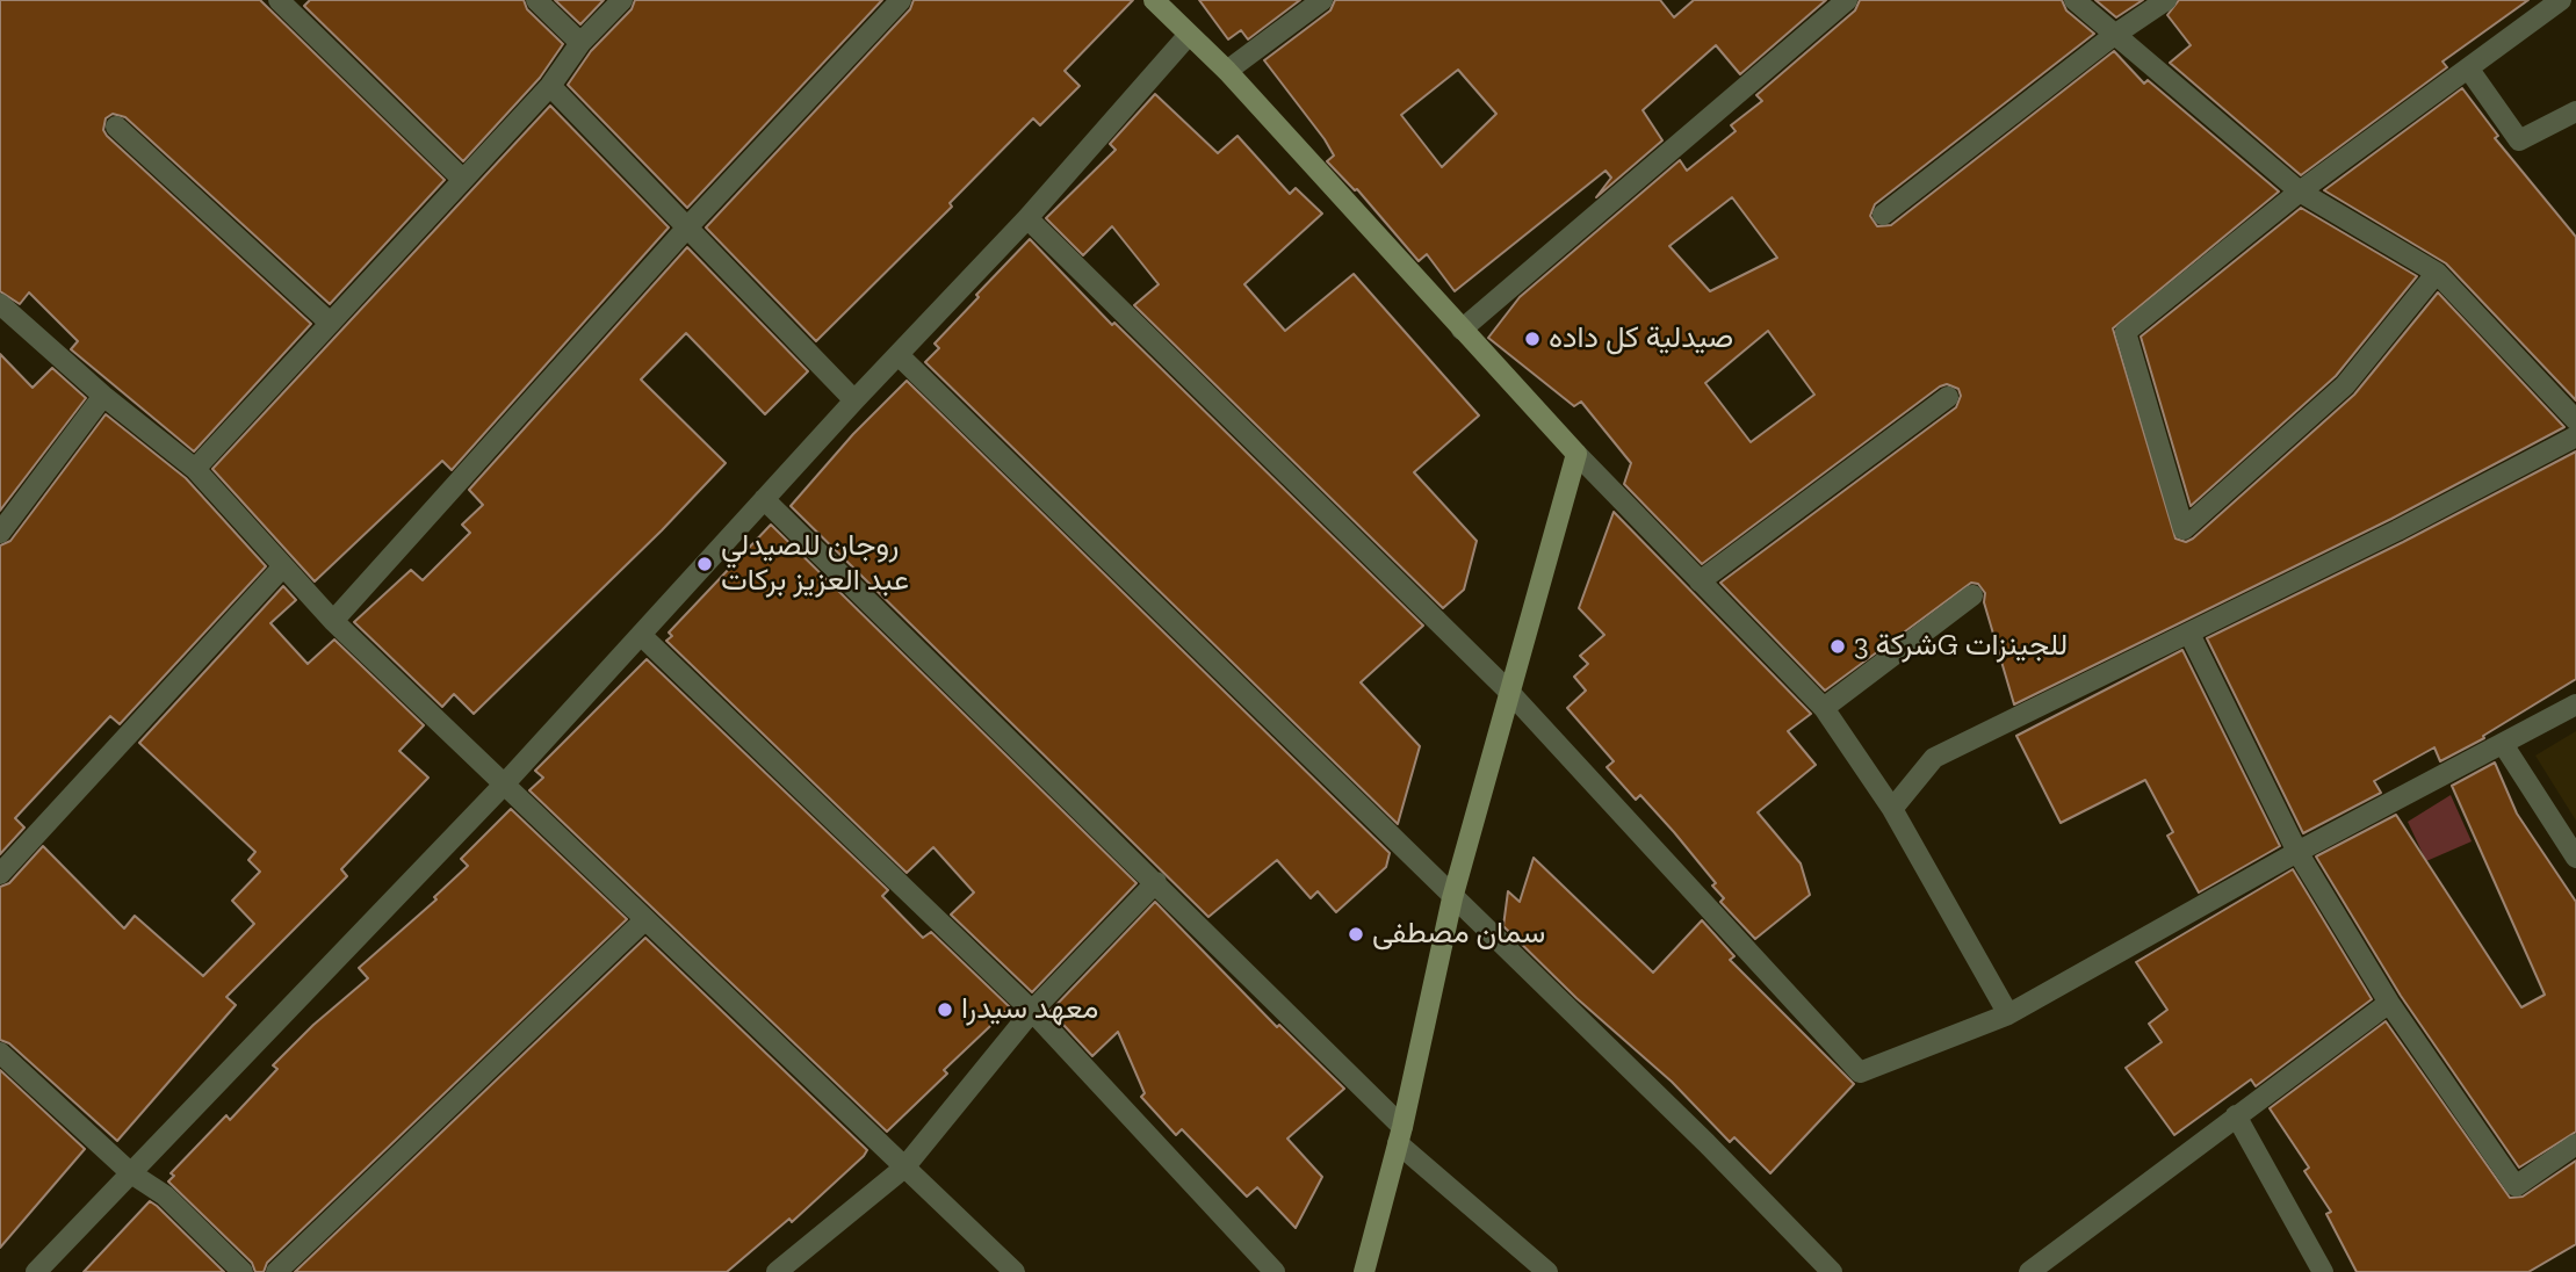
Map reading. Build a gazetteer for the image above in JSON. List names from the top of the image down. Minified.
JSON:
{"places":["صيدلية كل داده","روجان للصيدلي عبد العزيز بركات","شركة 3G للجينزات","سمان مصطفى","معهد سيدرا"]}
